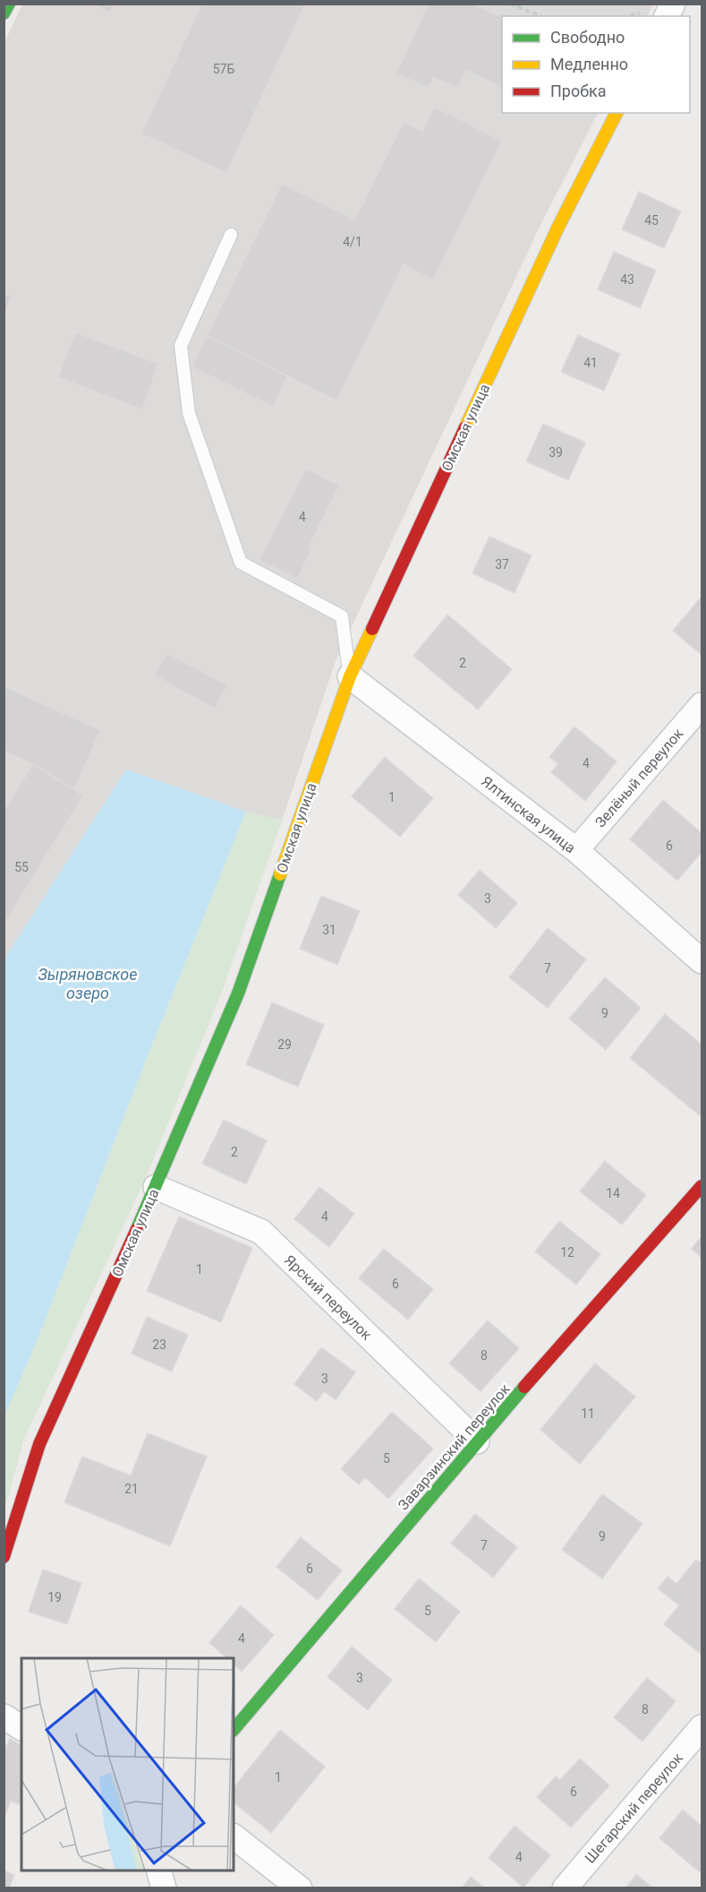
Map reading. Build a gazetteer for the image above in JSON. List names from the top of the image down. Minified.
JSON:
{"streets":{"street":["Омская улица","Зелёный переулок","Ялтинская улица","Ярский переулок","Заварзинский переулок","Шегарский переулок"]},"crossings":[["Омская улица","Ялтинская улица"],["Омская улица","Ярский переулок"],["Зелёный переулок","Ялтинская улица"],["Ярский переулок","Заварзинский переулок"]],"water":["Зыряновское озеро"],"house_numbers":["57Б","45","4/1","43","41","39","4","37","2","4","1","6","55","3","31","7","9","29","2","14","4","12","1","6","23","8","3","11","5","21","9","7","6","19","5","4","3","8","1","6","4"],"legend":["Свободно","Медленно","Пробка"]}
